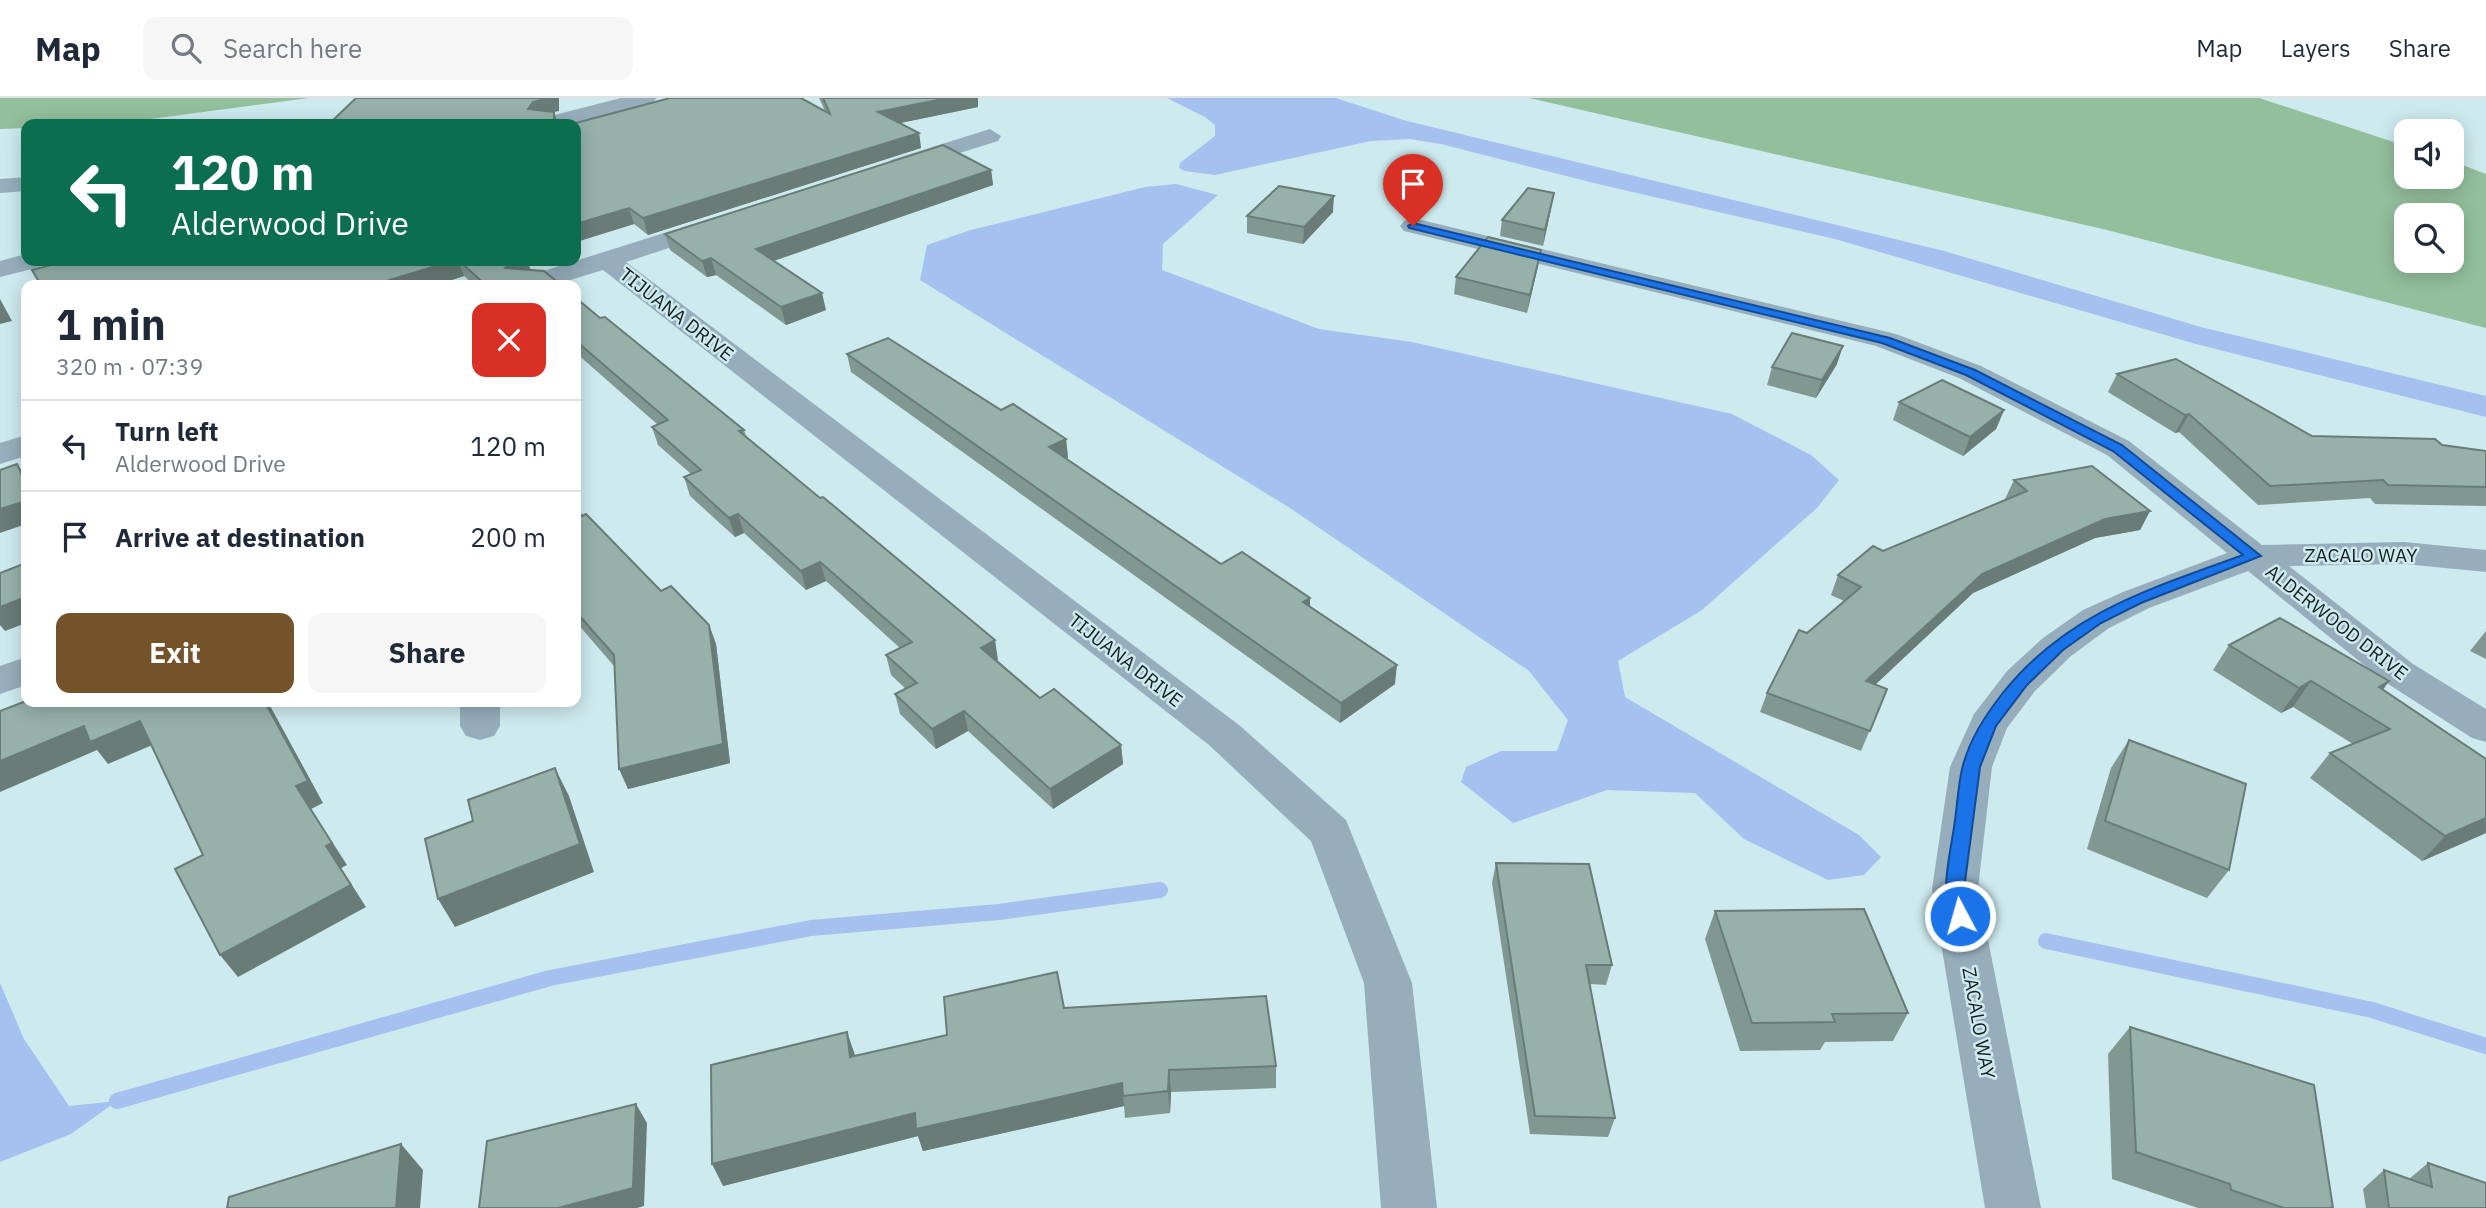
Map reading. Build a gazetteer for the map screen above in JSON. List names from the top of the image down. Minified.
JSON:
{"streets":{"street":["TIJUANA DRIVE","ZACALO WAY","ALDERWOOD DRIVE"]},"crossings":[["ZACALO WAY","ALDERWOOD DRIVE"]],"page":{"header":"Map","search":"Search here","nav":["Map","Layers","Share"],"turn":["120 m","Alderwood Drive"],"heading":["1 min","320 m · 07:39"],"list":[{"name":"Turn left","note":"Alderwood Drive","value":"120 m"},{"name":"Arrive at destination","value":"200 m"}],"buttons":["Exit","Share"]}}
